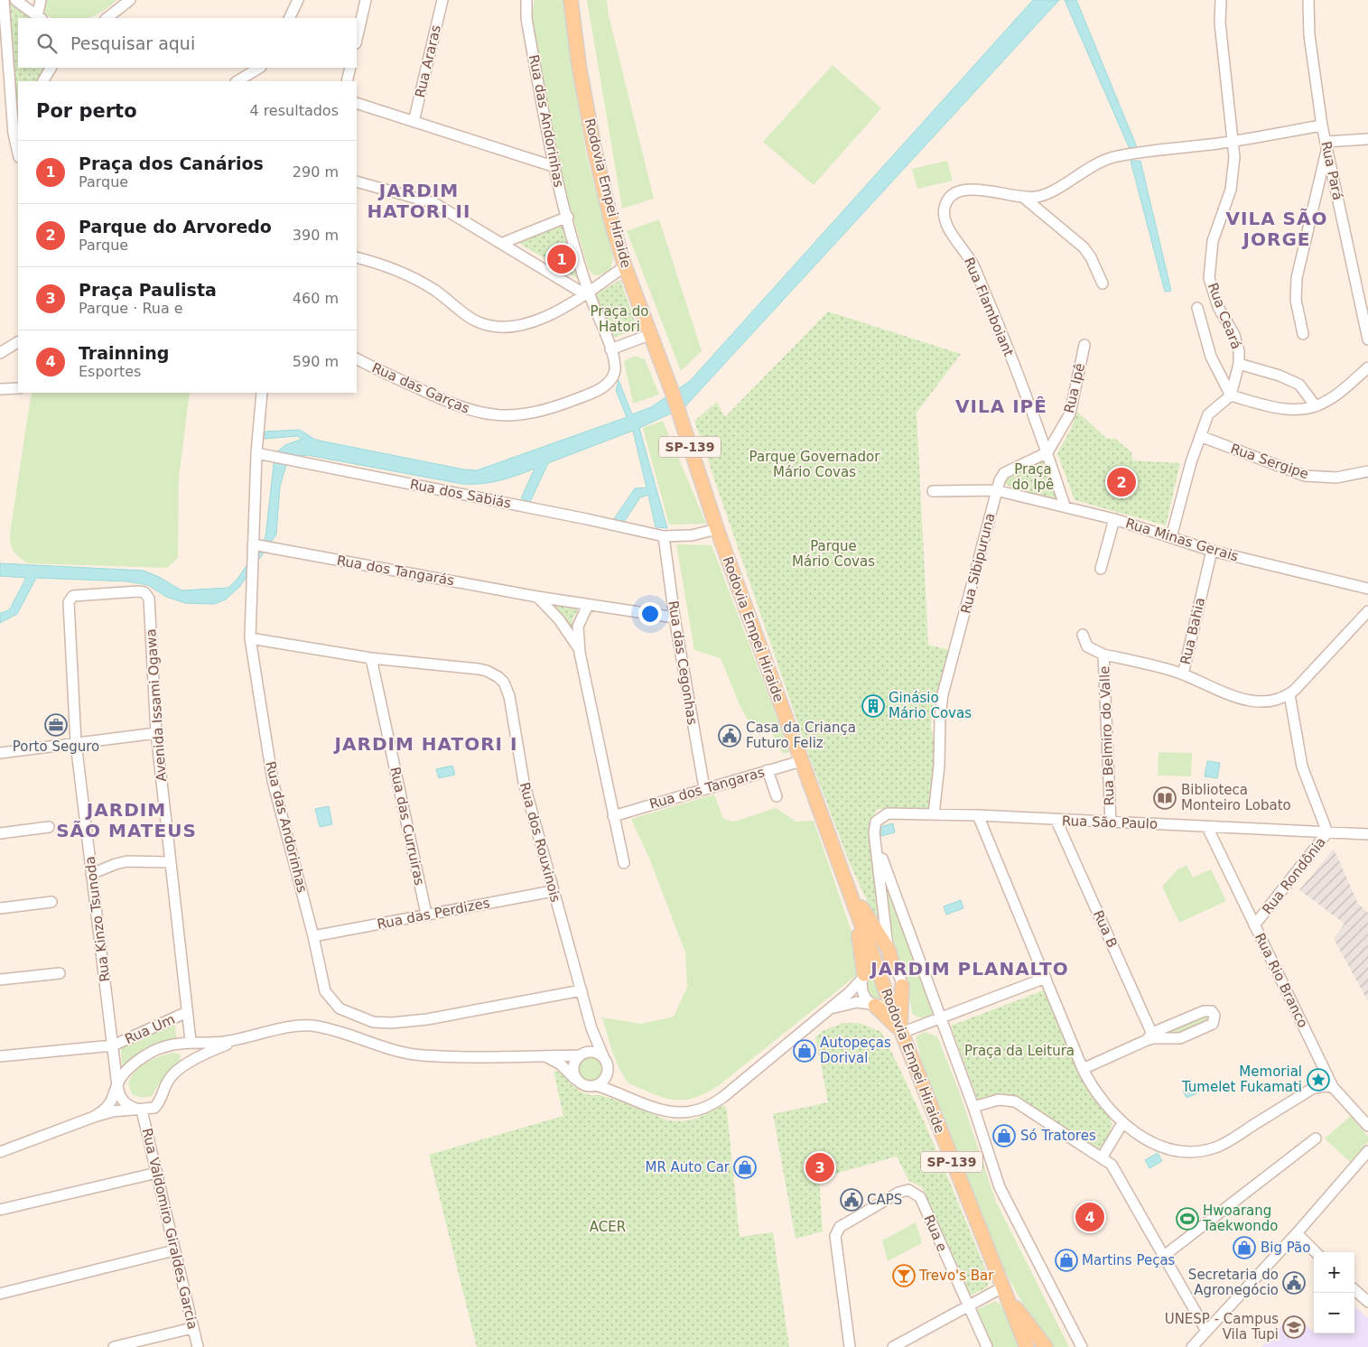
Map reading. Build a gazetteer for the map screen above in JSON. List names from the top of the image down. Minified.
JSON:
{"streets":{"main road":["Rodovia Empei Hiraide","SP-139"],"street":["Rua Araras","Rua das Andorinhas","Rua Pará","Rua Flamboiant","Rua Ceará","Rua das Garças","Rua Ipê","Rua Sergipe","Rua dos Sabiás","Rua Minas Gerais","Rua Sibipuruna","Rua dos Tangarás","Rua Bahia","Rua das Cegonhas","Avenida Issami Ogawa","Rua Belmiro do Valle","Rua dos Tangaras","Rua São Paulo","Rua das Curruiras","Rua dos Rouxinois","Rua Rondônia","Rua das Perdizes","Rua Kinzo Tsunoda","Rua B","Rua Rio Branco","Rua Um","Rua Valdomiro Giraldes Garcia","Rua e"]},"crossings":[["Rua das Andorinhas","Rua das Garças"],["Rua das Andorinhas","Rua dos Sabiás"],["Rua das Andorinhas","Rua dos Tangarás"],["Rua das Andorinhas","Rua dos Rouxinois"],["Rua das Andorinhas","Rua das Perdizes"],["Rua Pará","Rua Flamboiant"],["Rodovia Empei Hiraide","Rua dos Sabiás"],["Rodovia Empei Hiraide","Rua dos Tangaras"],["Rua Flamboiant","Rua Ceará"],["Rua Flamboiant","Rua Ipê"],["Rua Flamboiant","Rua Minas Gerais"],["Rua Flamboiant","Rua Sibipuruna"],["Rua Ipê","Rua Sibipuruna"],["Rua dos Sabiás","Rua das Cegonhas"],["Rua Minas Gerais","Rua Sibipuruna"],["Rua Minas Gerais","Rua Bahia"],["Rua Sibipuruna","Rua São Paulo"],["Rua dos Tangarás","Rua das Cegonhas"],["Rua Bahia","Rua Rondônia"],["Rua das Cegonhas","Rua dos Tangaras"],["Avenida Issami Ogawa","Rua Kinzo Tsunoda"],["Avenida Issami Ogawa","Rua Um"],["Rua Belmiro do Valle","Rua São Paulo"],["Rua São Paulo","Rua Rondônia"],["Rua São Paulo","Rua B"],["Rua São Paulo","Rua Rio Branco"],["Rua das Curruiras","Rua dos Rouxinois"],["Rua das Curruiras","Rua das Perdizes"],["Rua dos Rouxinois","Rua das Perdizes"],["Rua Rondônia","Rua Rio Branco"],["Rua Kinzo Tsunoda","Rua Um"]],"districts":["JARDIM HATORI II","VILA SÃO JORGE","VILA IPÊ","JARDIM HATORI I","JARDIM SÃO MATEUS","JARDIM PLANALTO"],"parks":["Praça do Hatori","Parque Governador Mário Covas","Praça do Ipê","Parque Mário Covas","Praça da Leitura","ACER"],"places":{"building":["Ginásio Mário Covas"],"office":["Porto Seguro"],"public building":["Casa da Criança Futuro Feliz","CAPS","Secretaria do Agronegócio"],"library":["Biblioteca Monteiro Lobato"],"shop":["Autopeças Dorival","Só Tratores","MR Auto Car","Big Pão","Martins Peças"],"place":["Memorial Tumelet Fukamati"],"sports":["Hwoarang Taekwondo"],"bar":["Trevo's Bar"],"school or university":["UNESP - Campus Vila Tupi"]},"page":{"search":"Pesquisar aqui","heading":["Por perto","4 resultados"],"list":[{"mark":"1","name":"Praça dos Canários","note":"Parque","value":"290 m"},{"mark":"2","name":"Parque do Arvoredo","note":"Parque","value":"390 m"},{"mark":"3","name":"Praça Paulista","note":"Parque · Rua e","value":"460 m"},{"mark":"4","name":"Trainning","note":"Esportes","value":"590 m"}],"pins":["1","2","3","4"],"map_buttons":["+","−"]}}
